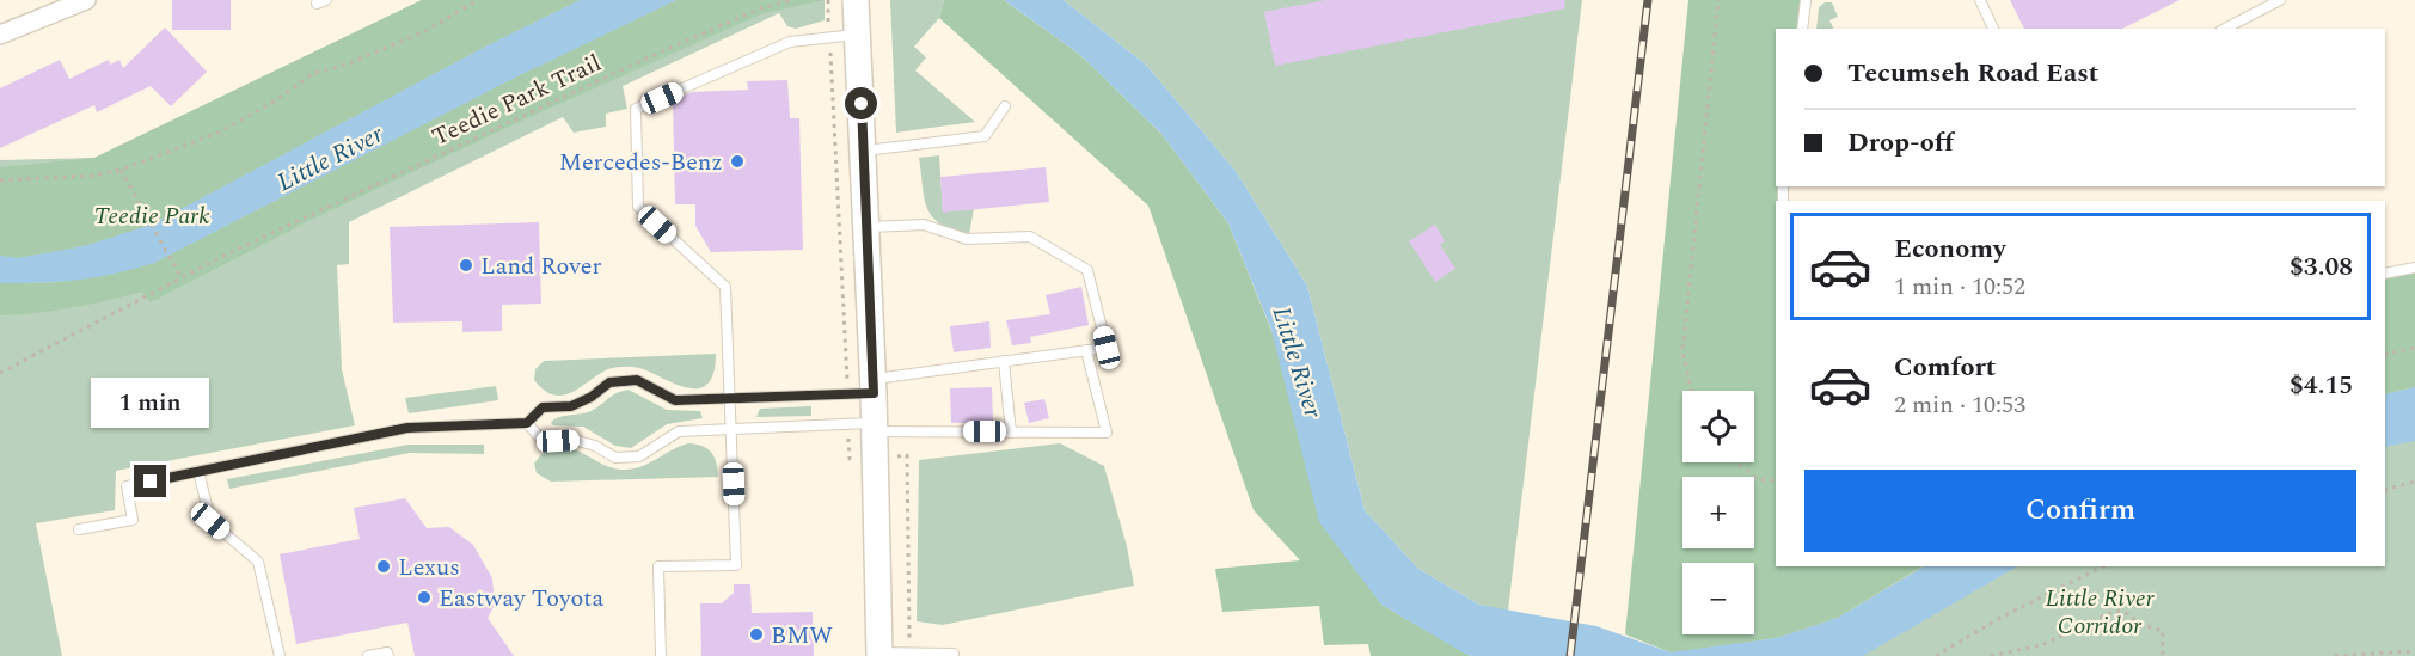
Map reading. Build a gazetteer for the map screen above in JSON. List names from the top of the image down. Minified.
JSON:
{"streets":{"path":["Teedie Park Trail"]},"water":["Little River"],"parks":["Teedie Park","Little River Corridor"],"places":["Mercedes-Benz","Land Rover","Lexus","Eastway Toyota","BMW"],"page":{"banner":["Tecumseh Road East","Drop-off"],"list":[{"name":"Economy","note":"1 min · 10:52","value":"$3.08"},{"name":"Comfort","note":"2 min · 10:53","value":"$4.15"}],"bubble":"1 min","map_buttons":["+","−"],"buttons":"Confirm"}}
